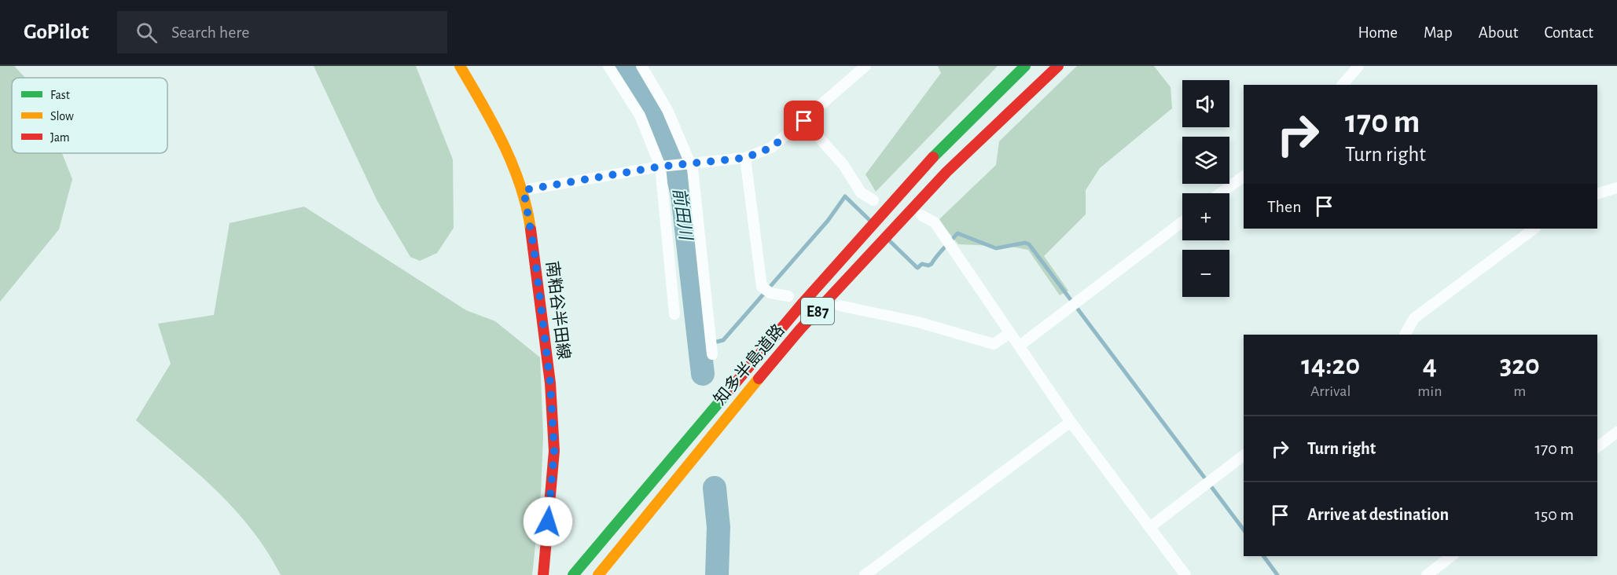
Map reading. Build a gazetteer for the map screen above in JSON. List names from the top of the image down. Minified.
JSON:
{"streets":{"main road":["南粕谷半田線","E87","知多半島道路"]},"water":["前田川"],"legend":["Fast","Slow","Jam"],"page":{"header":"GoPilot","search":"Search here","nav":["Home","Map","About","Contact"],"map_buttons":["+","−"],"turn":["170 m","Turn right"],"then":"Then","eta":["14:20","Arrival","4","min","320","m"],"list":[{"name":"Turn right","value":"170 m"},{"name":"Arrive at destination","value":"150 m"}]}}
